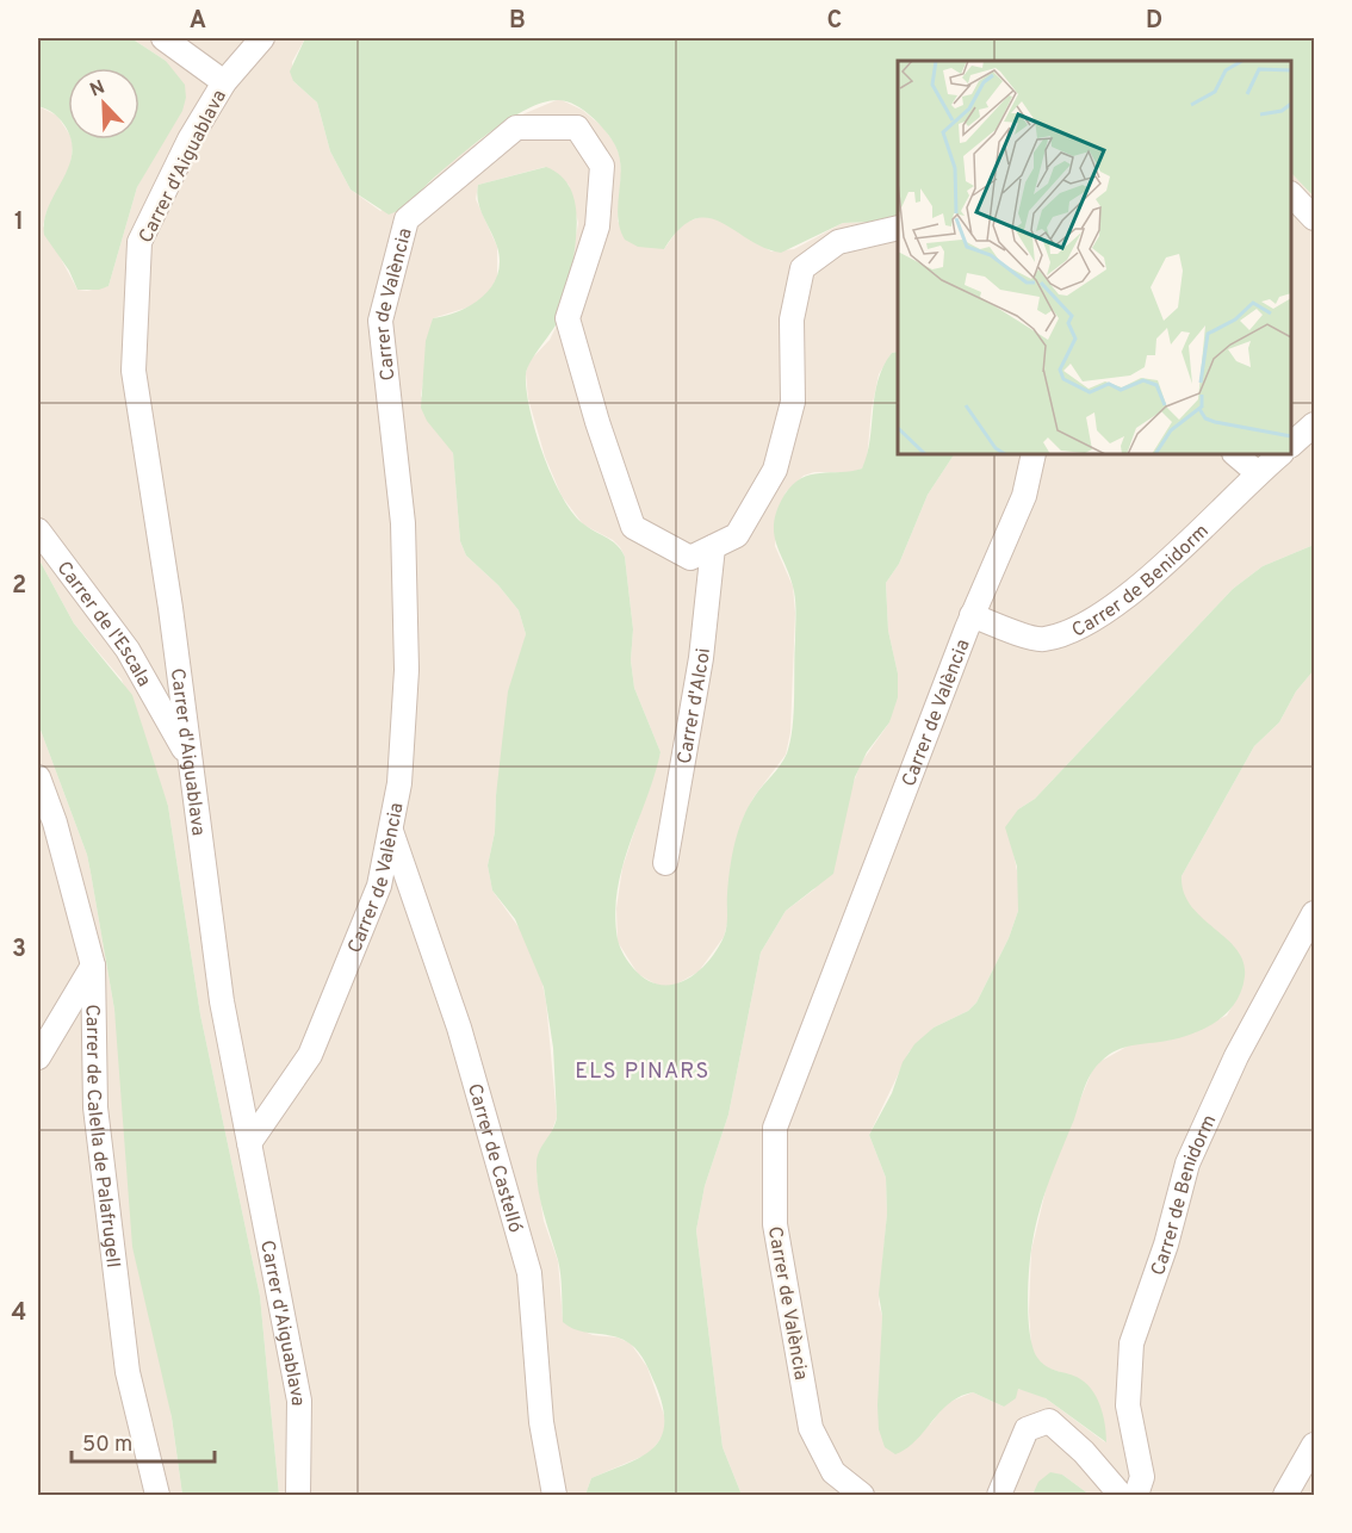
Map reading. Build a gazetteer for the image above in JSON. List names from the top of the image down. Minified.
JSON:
{"streets":{"street":["Carrer d'Aiguablava","Carrer de València","Carrer de Benidorm","Carrer de l'Escala","Carrer d'Alcoi","Carrer de Calella de Palafrugell","Carrer de Castelló"]},"crossings":[["Carrer d'Aiguablava","Carrer de València"],["Carrer d'Aiguablava","Carrer de l'Escala"],["Carrer de València","Carrer de Benidorm"],["Carrer de València","Carrer d'Alcoi"],["Carrer de València","Carrer de Castelló"]],"districts":["ELS PINARS"],"scale_bar":"50 m","north":"top left","grid":{"columns":["A","B","C","D"],"rows":["1","2","3","4"]}}
